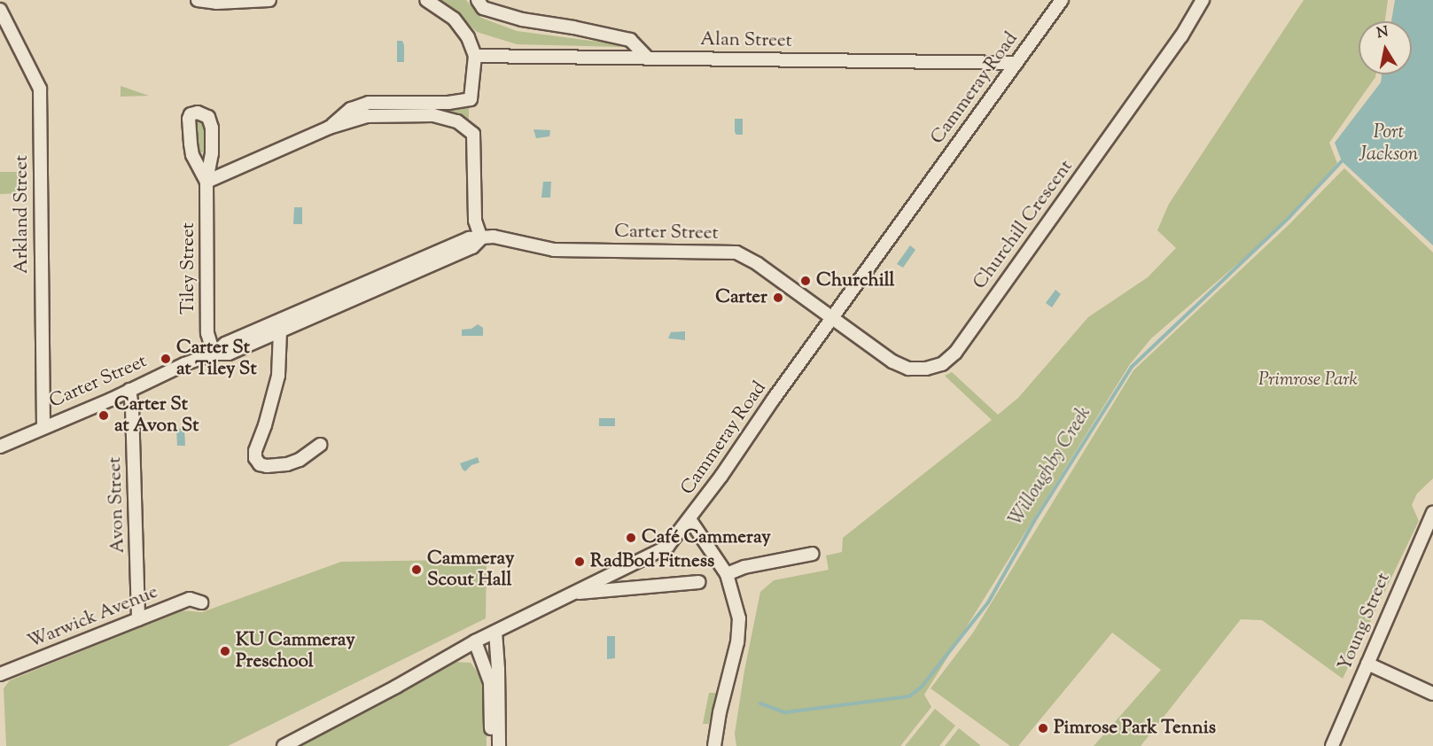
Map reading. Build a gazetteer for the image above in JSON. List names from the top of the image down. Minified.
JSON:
{"streets":{"street":["Alan Street","Cammeray Road","Arkland Street","Churchill Crescent","Carter Street","Tiley Street","Avon Street","Warwick Avenue","Young Street"]},"crossings":[["Alan Street","Cammeray Road"],["Cammeray Road","Churchill Crescent"],["Cammeray Road","Carter Street"],["Arkland Street","Carter Street"],["Churchill Crescent","Carter Street"],["Carter Street","Tiley Street"],["Carter Street","Avon Street"],["Avon Street","Warwick Avenue"]],"water":["Port Jackson","Willoughby Creek"],"parks":["Primrose Park"],"places":["Churchill","Carter","Carter St at Tiley St","Carter St at Avon St","Café Cammeray","RadBod Fitness","Cammeray Scout Hall","KU Cammeray Preschool","Pimrose Park Tennis"],"north":"top"}
